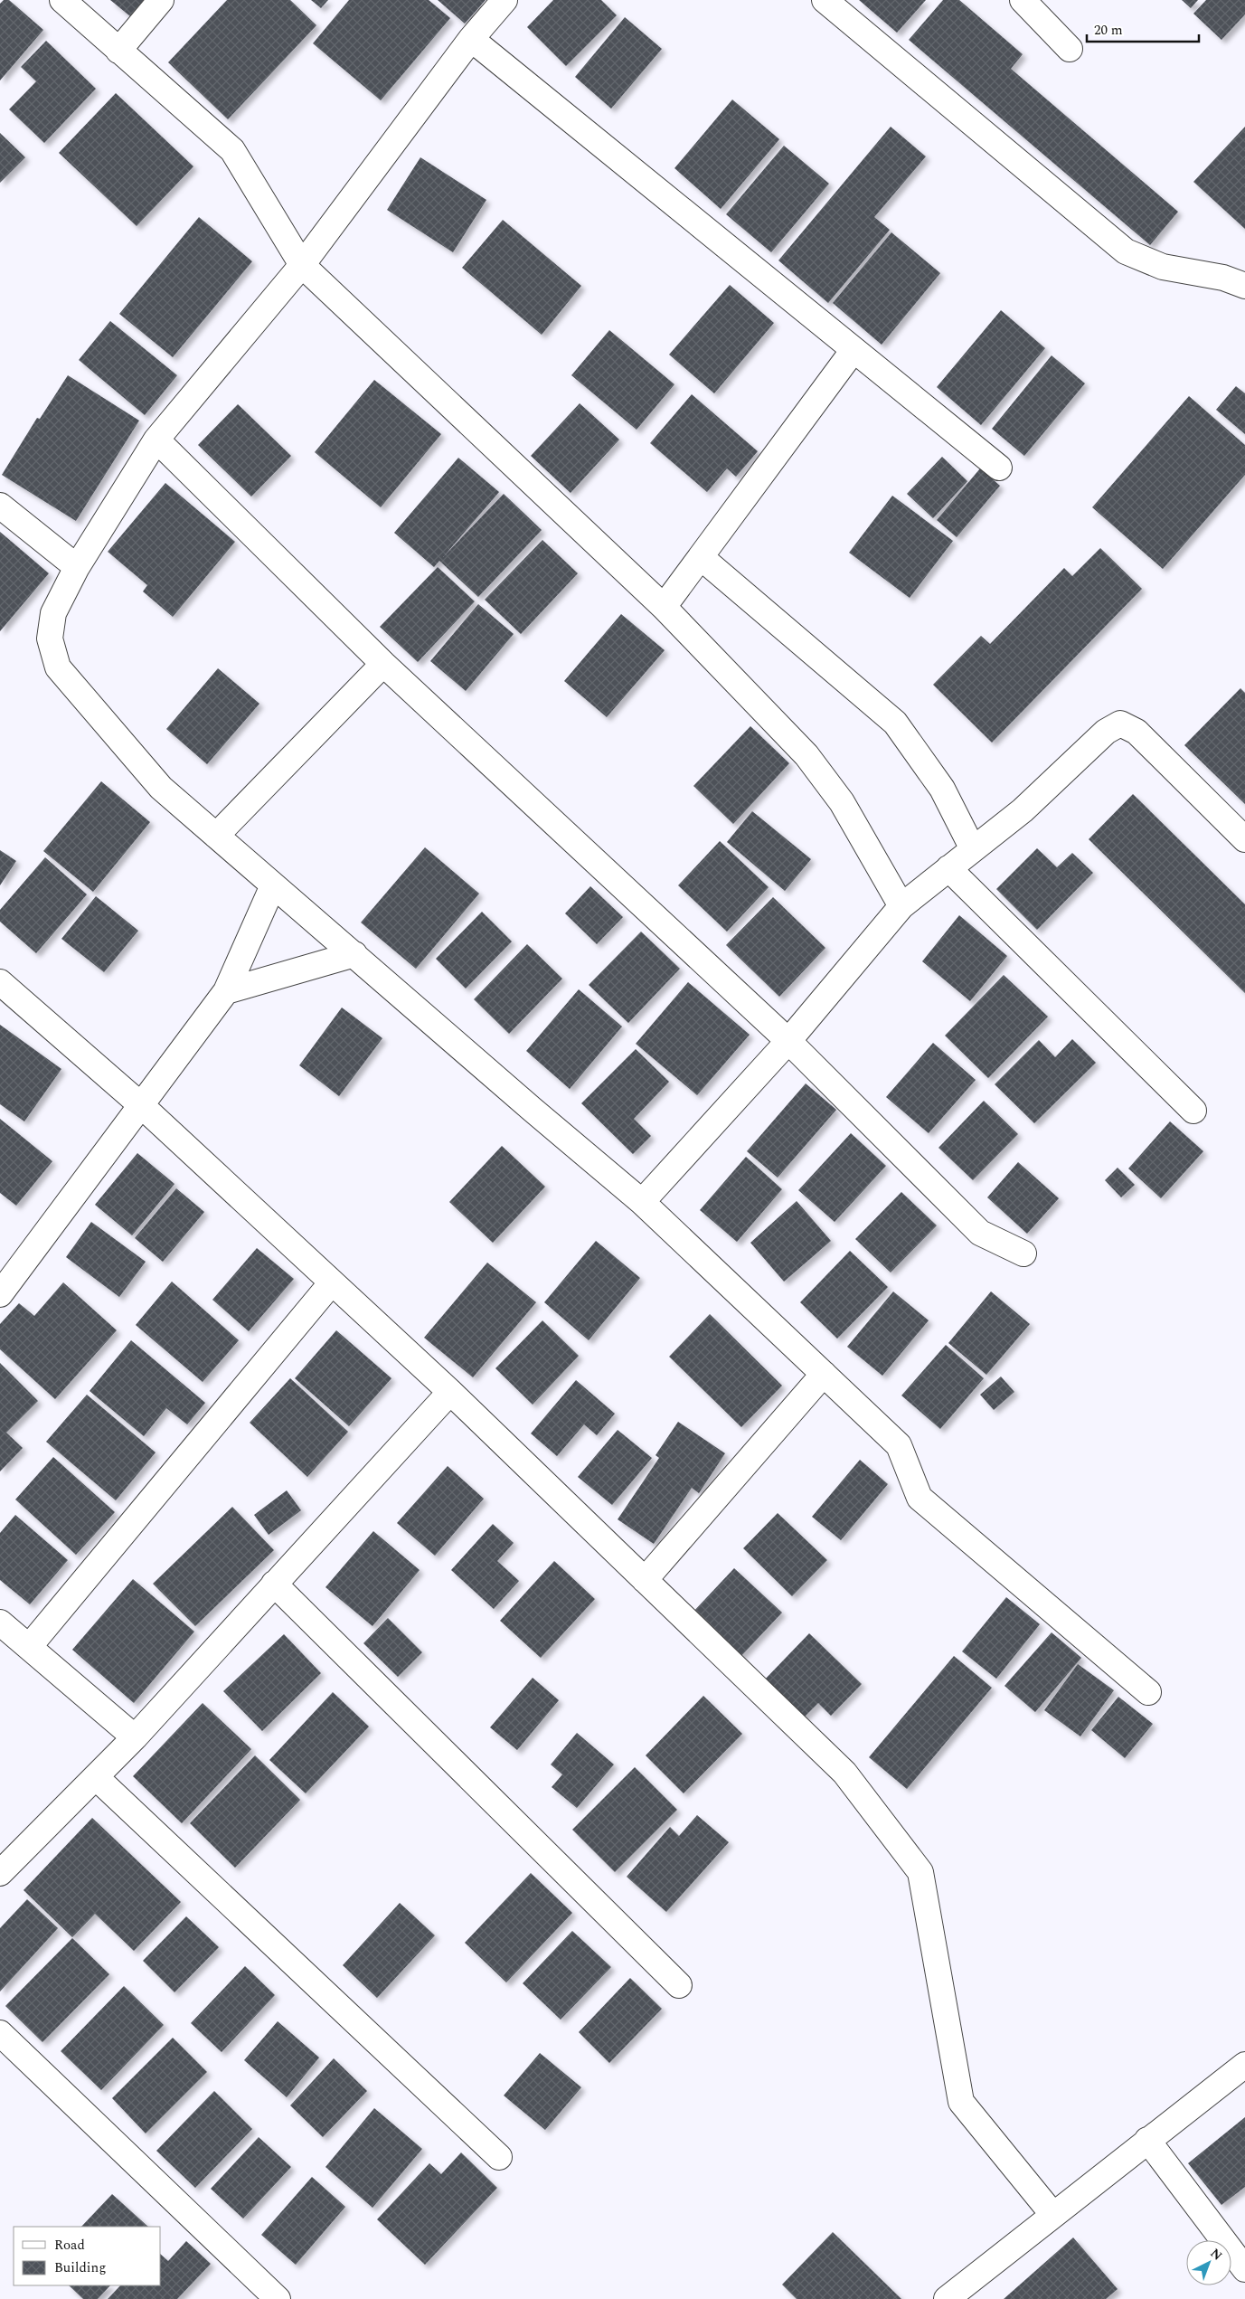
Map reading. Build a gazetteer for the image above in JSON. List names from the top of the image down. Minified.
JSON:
{"legend":["Road","Building"],"scale_bar":"20 m","north":"top right"}
